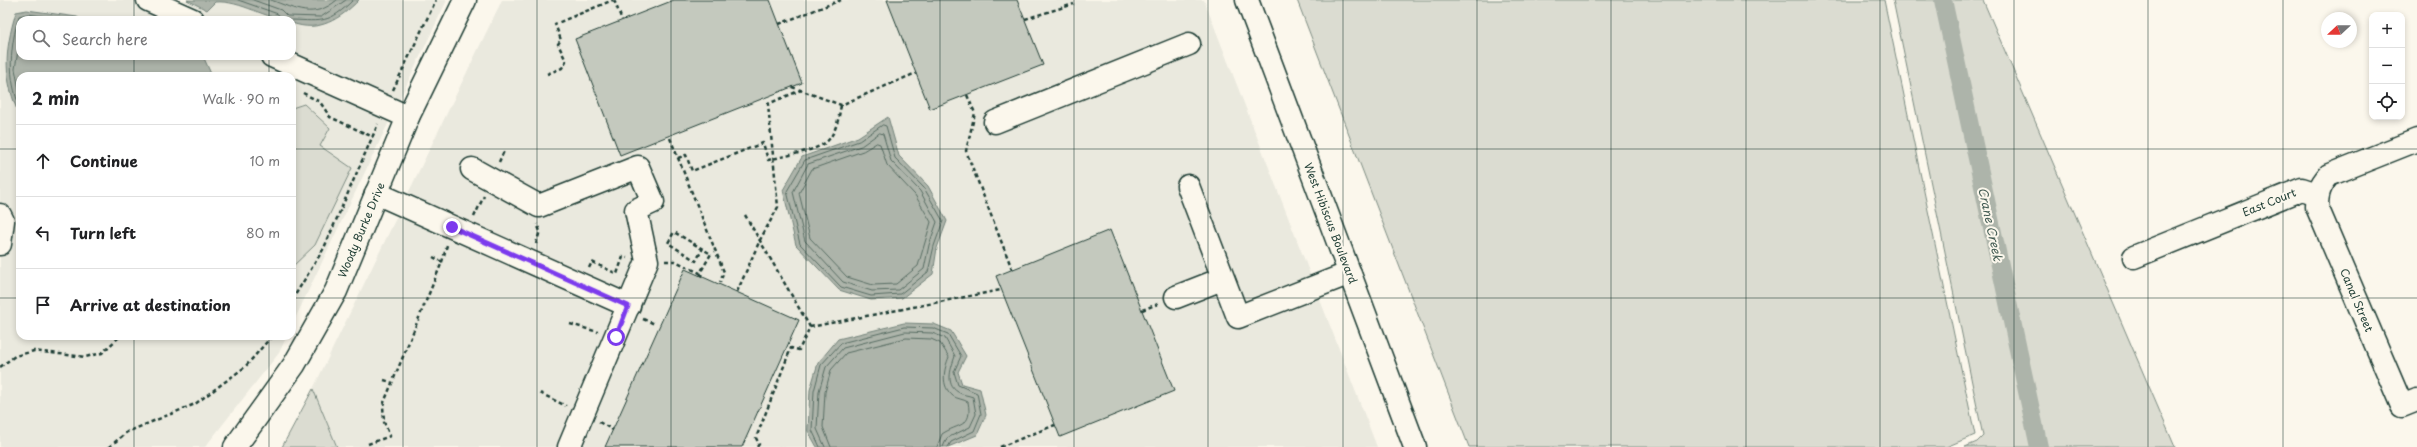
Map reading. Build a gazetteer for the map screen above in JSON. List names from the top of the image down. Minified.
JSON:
{"streets":{"street":["East Court","West Hibiscus Boulevard","Woody Burke Drive","Canal Street"]},"crossings":[["East Court","Canal Street"]],"water":["Crane Creek"],"north":"left","page":{"map_buttons":["+","−"],"search":"Search here","heading":["2 min","Walk · 90 m"],"list":[["Continue","10 m"],["Turn left","80 m"],"Arrive at destination"]}}
